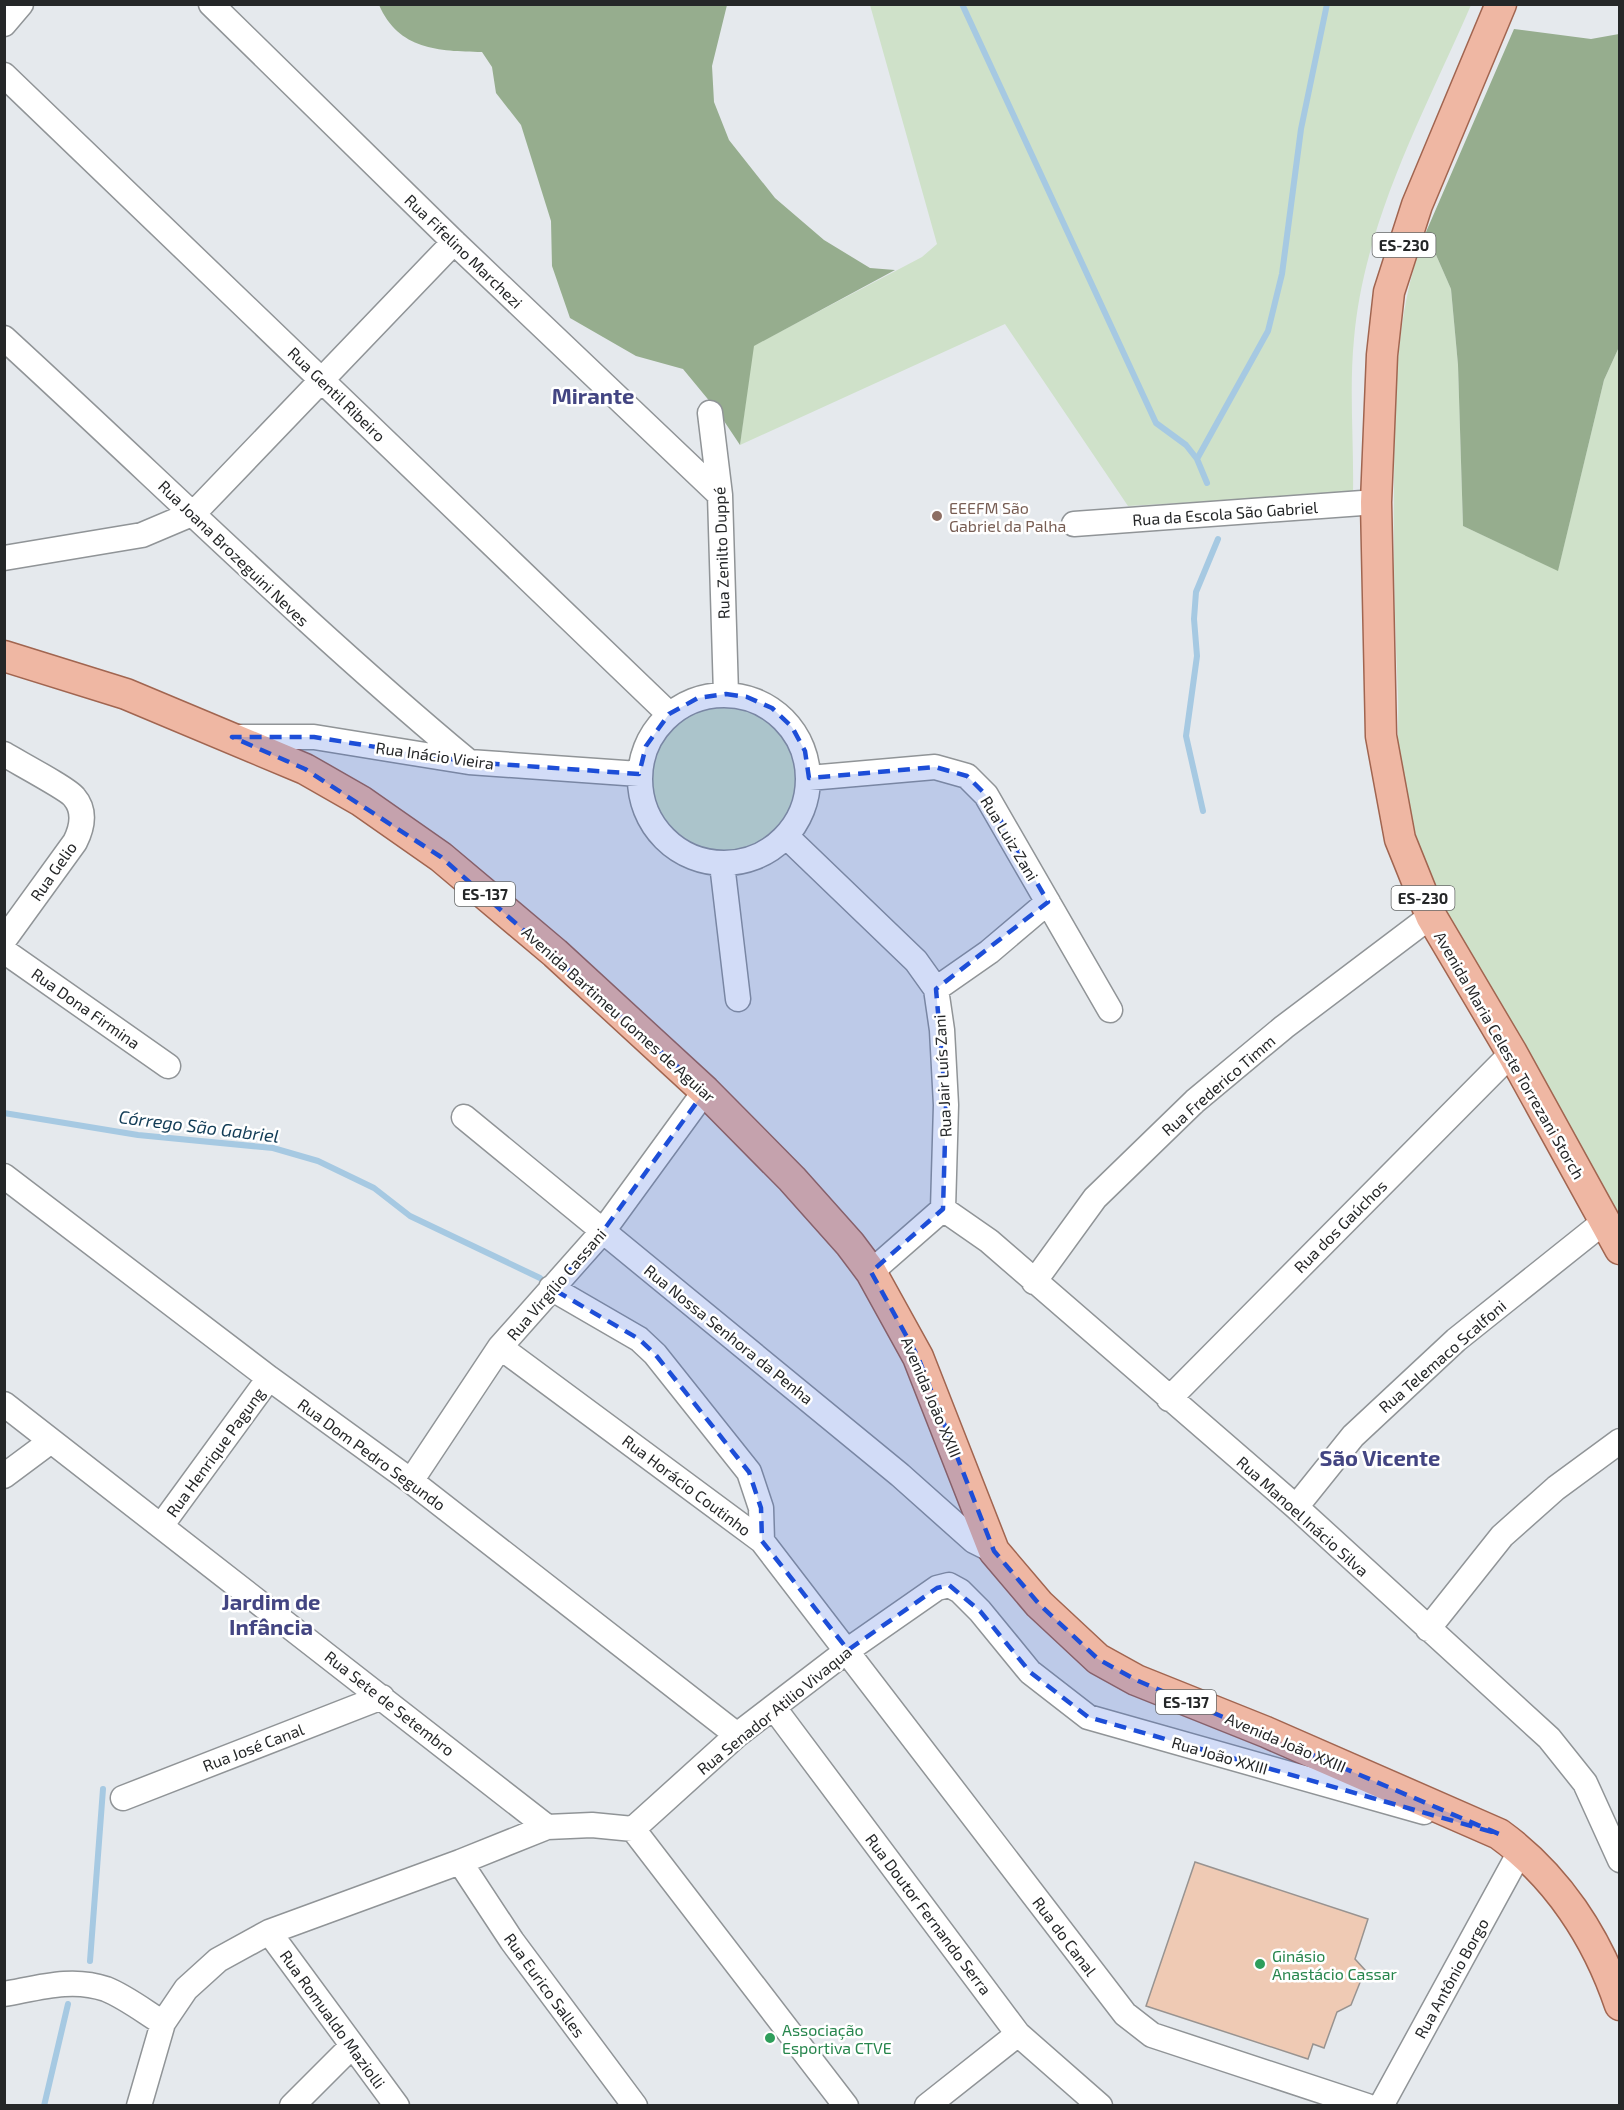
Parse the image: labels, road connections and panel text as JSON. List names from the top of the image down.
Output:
{
  "streets": {
    "main road": [
      "ES-230",
      "ES-137",
      "Avenida Bartimeu Gomes de Aguiar",
      "Avenida Maria Celeste Torrezani Storch",
      "Avenida João XXIII"
    ],
    "street": [
      "Rua Fifelino Marchezi",
      "Rua Gentil Ribeiro",
      "Rua da Escola São Gabriel",
      "Rua Joana Brozeguini Neves",
      "Rua Zenilto Duppé",
      "Rua Inácio Vieira",
      "Rua Luiz Zani",
      "Rua Gelio",
      "Rua Dona Firmina",
      "Rua Jair Luís Zani",
      "Rua Frederico Timm",
      "Rua dos Gaúchos",
      "Rua Virgílio Cassani",
      "Rua Nossa Senhora da Penha",
      "Rua Telemaco Scalfoni",
      "Rua Henrique Pagung",
      "Rua Dom Pedro Segundo",
      "Rua Horácio Coutinho",
      "Rua Manoel Inácio Silva",
      "Rua Sete de Setembro",
      "Rua Senador Atilio Vivaqua",
      "Rua José Canal",
      "Rua João XXIII",
      "Rua Doutor Fernando Serra",
      "Rua do Canal",
      "Rua Antônio Borgo",
      "Rua Eurico Salles",
      "Rua Romualdo Maziolli"
    ]
  },
  "crossings": [
    ["ES-230", "Rua da Escola São Gabriel"],
    ["ES-230", "Avenida Maria Celeste Torrezani Storch"],
    ["Rua Fifelino Marchezi", "Rua Zenilto Duppé"],
    ["Rua Gentil Ribeiro", "Rua Zenilto Duppé"],
    ["Rua Gentil Ribeiro", "Rua Inácio Vieira"],
    ["Rua Gentil Ribeiro", "Rua Luiz Zani"],
    ["Rua Gentil Ribeiro", "Rua Jair Luís Zani"],
    ["Rua da Escola São Gabriel", "Avenida Maria Celeste Torrezani Storch"],
    ["Rua Joana Brozeguini Neves", "Rua Inácio Vieira"],
    ["Rua Zenilto Duppé", "Rua Inácio Vieira"],
    ["Rua Zenilto Duppé", "Rua Luiz Zani"],
    ["Rua Zenilto Duppé", "Rua Jair Luís Zani"],
    ["Rua Inácio Vieira", "Rua Luiz Zani"],
    ["Rua Inácio Vieira", "Avenida Bartimeu Gomes de Aguiar"],
    ["Rua Inácio Vieira", "Rua Jair Luís Zani"],
    ["Rua Luiz Zani", "Rua Jair Luís Zani"],
    ["Avenida Bartimeu Gomes de Aguiar", "Rua Virgílio Cassani"],
    ["Avenida Bartimeu Gomes de Aguiar", "Avenida João XXIII"],
    ["Avenida Maria Celeste Torrezani Storch", "Rua Frederico Timm"],
    ["Avenida Maria Celeste Torrezani Storch", "Rua dos Gaúchos"],
    ["Avenida Maria Celeste Torrezani Storch", "Rua Telemaco Scalfoni"],
    ["Rua Jair Luís Zani", "Rua Manoel Inácio Silva"],
    ["Rua Frederico Timm", "Rua Manoel Inácio Silva"],
    ["Rua dos Gaúchos", "Rua Manoel Inácio Silva"],
    ["Rua Virgílio Cassani", "Rua Nossa Senhora da Penha"],
    ["Rua Virgílio Cassani", "Rua Dom Pedro Segundo"],
    ["Rua Virgílio Cassani", "Rua Horácio Coutinho"],
    ["Rua Nossa Senhora da Penha", "Avenida João XXIII"],
    ["Rua Telemaco Scalfoni", "Rua Manoel Inácio Silva"],
    ["Avenida João XXIII", "Rua João XXIII"],
    ["Avenida João XXIII", "Rua Antônio Borgo"],
    ["Rua Henrique Pagung", "Rua Dom Pedro Segundo"],
    ["Rua Henrique Pagung", "Rua Sete de Setembro"],
    ["Rua Dom Pedro Segundo", "Rua Senador Atilio Vivaqua"],
    ["Rua Horácio Coutinho", "Rua Senador Atilio Vivaqua"],
    ["Rua Horácio Coutinho", "Rua do Canal"],
    ["Rua Sete de Setembro", "Rua José Canal"],
    ["Rua Senador Atilio Vivaqua", "Rua João XXIII"],
    ["Rua Senador Atilio Vivaqua", "Rua Doutor Fernando Serra"],
    ["Rua Senador Atilio Vivaqua", "Rua do Canal"],
    ["Rua João XXIII", "Rua Antônio Borgo"]
  ],
  "districts": ["Mirante", "São Vicente", "Jardim de Infância"],
  "water": ["Córrego São Gabriel"],
  "places": ["EEEFM São Gabriel da Palha", "Ginásio Anastácio Cassar", "Associação Esportiva CTVE"]
}
